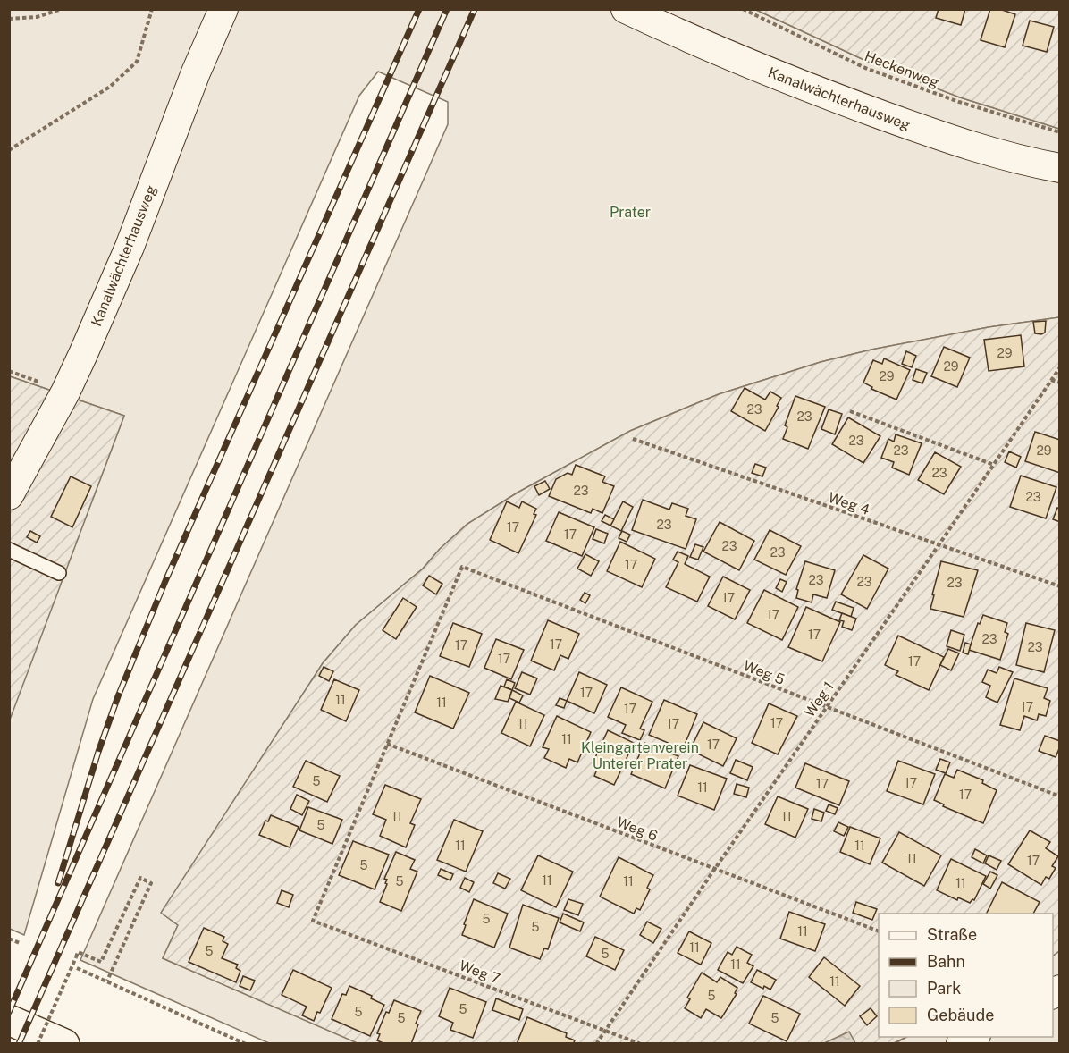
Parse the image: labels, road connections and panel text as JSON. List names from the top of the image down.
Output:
{
  "streets": {
    "street": ["Kanalwächterhausweg"],
    "path": [
      "Heckenweg",
      "Weg 4",
      "Weg 5",
      "Weg 1",
      "Weg 6",
      "Weg 7"
    ]
  },
  "crossings": [
    ["Weg 4", "Weg 1"],
    ["Weg 5", "Weg 1"],
    ["Weg 5", "Weg 6"],
    ["Weg 5", "Weg 7"],
    ["Weg 1", "Weg 6"],
    ["Weg 1", "Weg 7"],
    ["Weg 6", "Weg 7"]
  ],
  "parks": ["Prater", "Kleingartenverein Unterer Prater"],
  "house_numbers": [
    "29",
    "29",
    "29",
    "23",
    "23",
    "23",
    "23",
    "29",
    "23",
    "23",
    "23",
    "23",
    "17",
    "17",
    "23",
    "23",
    "17",
    "23",
    "23",
    "23",
    "17",
    "17",
    "17",
    "23",
    "17",
    "17",
    "23",
    "17",
    "17",
    "17",
    "11",
    "11",
    "17",
    "17",
    "17",
    "11",
    "17",
    "11",
    "17",
    "5",
    "17",
    "17",
    "11",
    "17",
    "11",
    "11",
    "5",
    "11",
    "11",
    "11",
    "17",
    "5",
    "11",
    "5",
    "11",
    "11",
    "5",
    "5",
    "11",
    "11",
    "5",
    "5",
    "11",
    "11",
    "5",
    "5",
    "5",
    "5",
    "5"
  ],
  "legend": [
    "Straße",
    "Bahn",
    "Park",
    "Gebäude"
  ]
}
